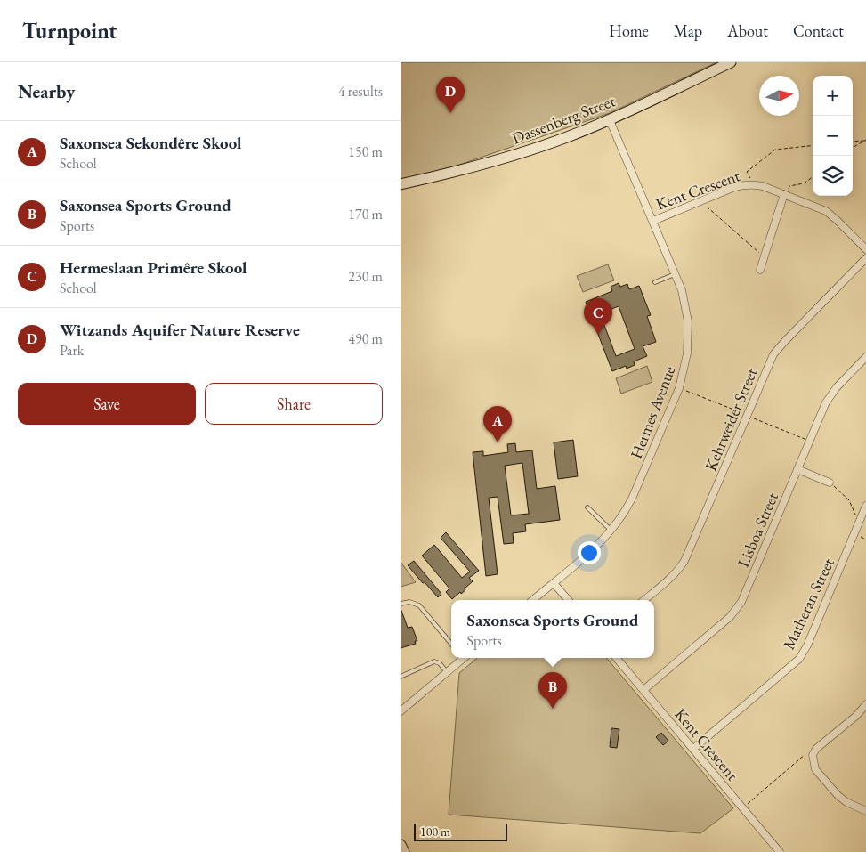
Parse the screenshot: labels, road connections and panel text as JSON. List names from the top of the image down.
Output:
{
  "streets": {
    "main road": ["Dassenberg Street"],
    "street": [
      "Kent Crescent",
      "Hermes Avenue",
      "Kehrweider Street",
      "Lisboa Street",
      "Matheran Street"
    ]
  },
  "crossings": [
    ["Dassenberg Street", "Hermes Avenue"],
    ["Kent Crescent", "Hermes Avenue"],
    ["Kent Crescent", "Lisboa Street"],
    ["Kent Crescent", "Matheran Street"]
  ],
  "scale_bar": "100 m",
  "north": "right",
  "page": {
    "header": "Turnpoint",
    "nav": [
      "Home",
      "Map",
      "About",
      "Contact"
    ],
    "heading": ["Nearby", "4 results"],
    "map_buttons": ["+", "−"],
    "pins": [
      "D",
      "C",
      "A",
      "B"
    ],
    "list": [
      {
        "mark": "A",
        "name": "Saxonsea Sekondêre Skool",
        "note": "School",
        "value": "150 m"
      },
      {
        "mark": "B",
        "name": "Saxonsea Sports Ground",
        "note": "Sports",
        "value": "170 m"
      },
      {
        "mark": "C",
        "name": "Hermeslaan Primêre Skool",
        "note": "School",
        "value": "230 m"
      },
      {
        "mark": "D",
        "name": "Witzands Aquifer Nature Reserve",
        "note": "Park",
        "value": "490 m"
      }
    ],
    "buttons": ["Save", "Share"],
    "popup": ["Saxonsea Sports Ground", "Sports"],
    "scale": "100 m"
  }
}
